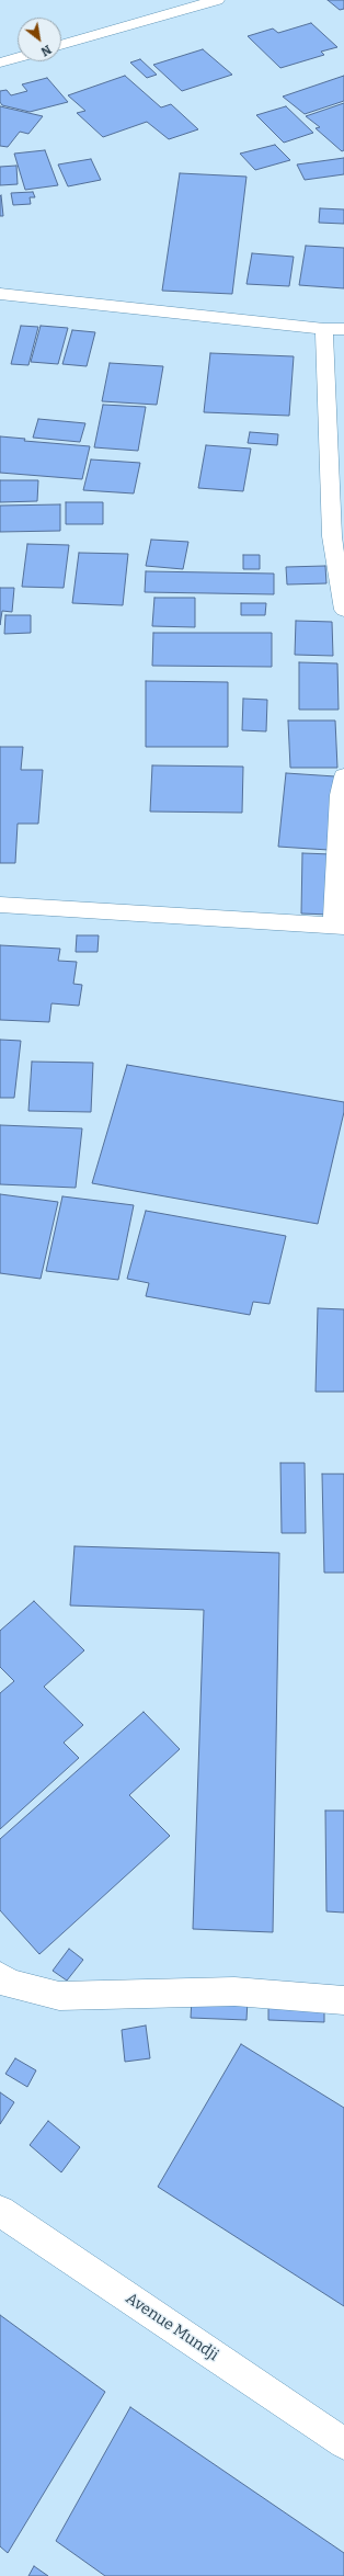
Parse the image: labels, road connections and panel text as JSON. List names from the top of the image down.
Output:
{
  "streets": {
    "street": ["Avenue Mundji"]
  },
  "north": "bottom right"
}
